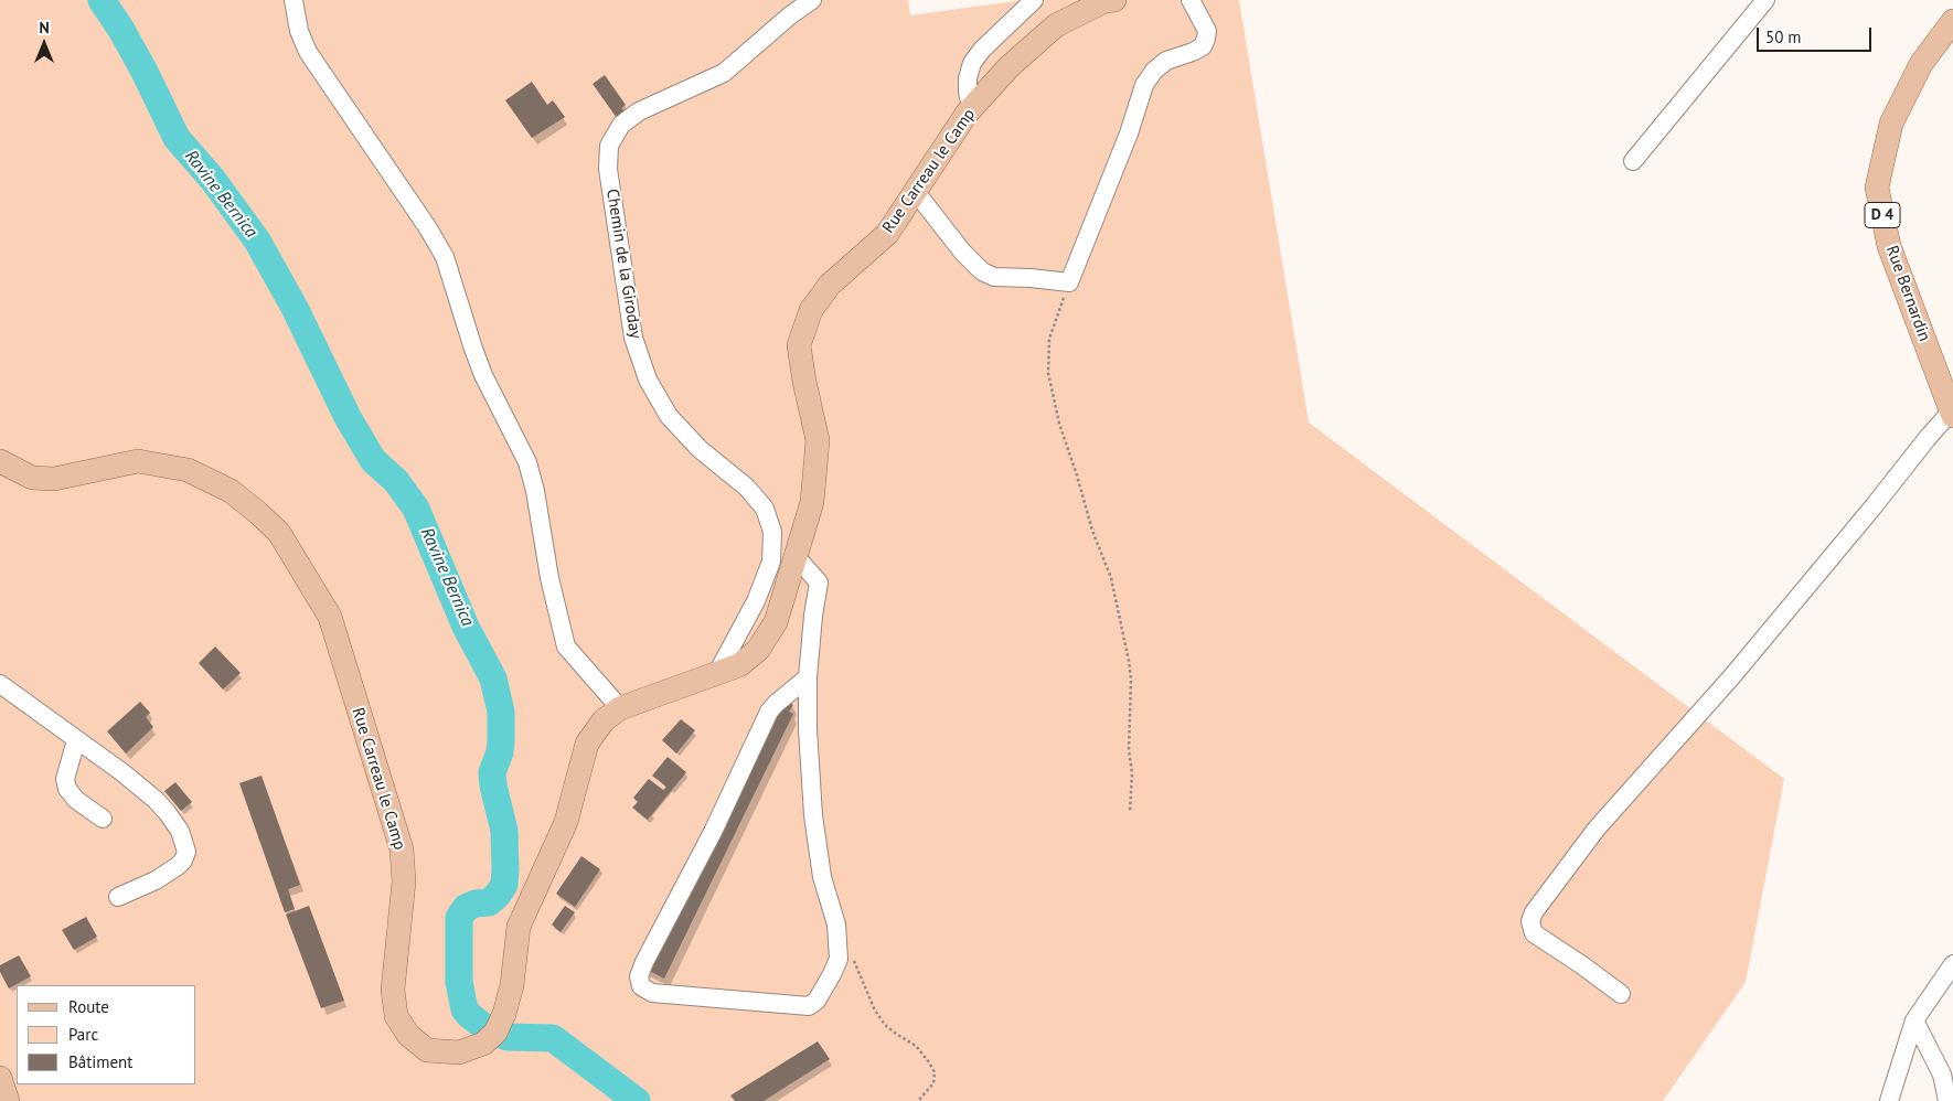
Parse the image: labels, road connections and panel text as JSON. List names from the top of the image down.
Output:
{
  "streets": {
    "main road": ["Rue Carreau le Camp", "D 4", "Rue Bernardin"],
    "street": ["Chemin de la Giroday"]
  },
  "crossings": [
    ["Rue Carreau le Camp", "Chemin de la Giroday"]
  ],
  "water": ["Ravine Bernica"],
  "legend": ["Route", "Parc", "Bâtiment"],
  "scale_bar": "50 m",
  "north": "top"
}
